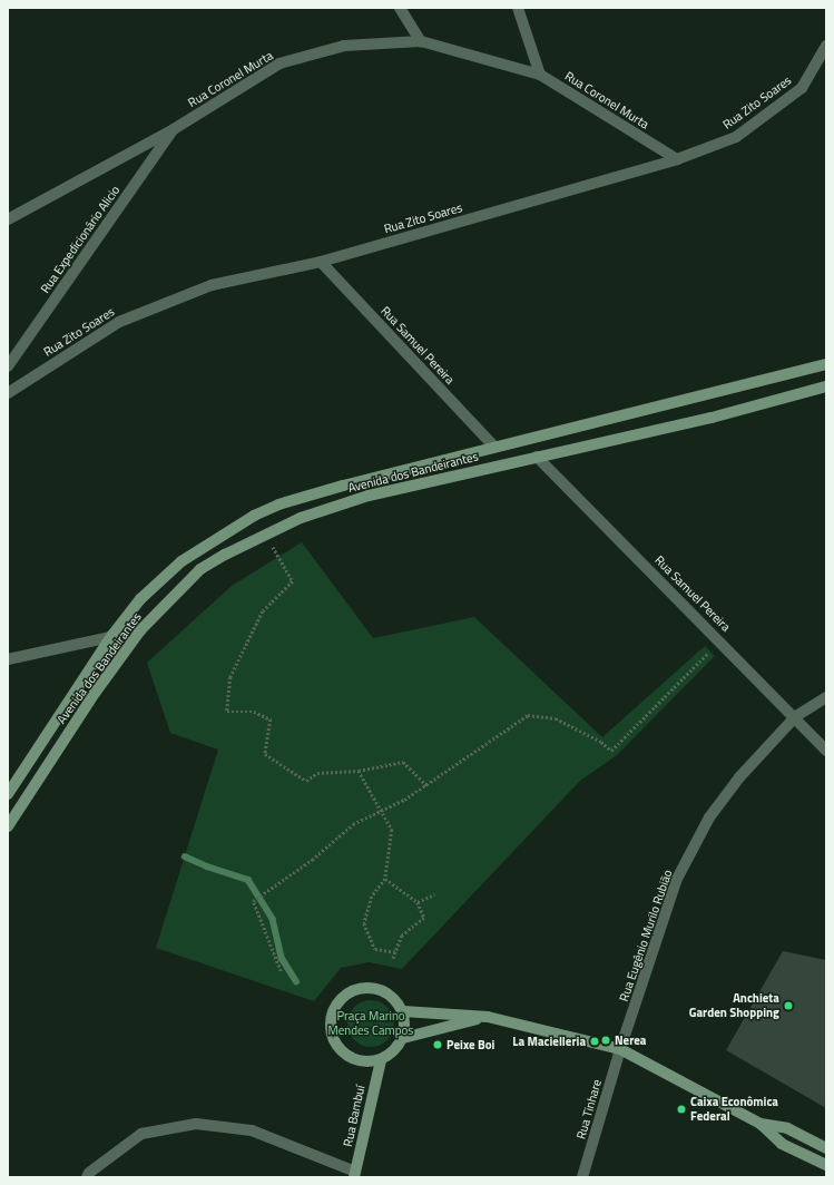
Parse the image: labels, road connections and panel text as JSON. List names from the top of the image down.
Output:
{
  "streets": {
    "street": [
      "Rua Coronel Murta",
      "Rua Zito Soares",
      "Rua Expedicionário Alicio",
      "Rua Samuel Pereira",
      "Avenida dos Bandeirantes",
      "Rua Eugênio Murilo Rubião",
      "Rua Tinhare",
      "Rua Bambuí"
    ]
  },
  "crossings": [
    ["Rua Coronel Murta", "Rua Zito Soares"],
    ["Rua Coronel Murta", "Rua Expedicionário Alicio"],
    ["Rua Zito Soares", "Rua Samuel Pereira"],
    ["Rua Samuel Pereira", "Avenida dos Bandeirantes"],
    ["Rua Samuel Pereira", "Rua Eugênio Murilo Rubião"],
    ["Rua Eugênio Murilo Rubião", "Rua Tinhare"]
  ],
  "parks": ["Praça Marino Mendes Campos"],
  "places": [
    "Anchieta Garden Shopping",
    "Nerea",
    "La Macielleria",
    "Peixe Boi",
    "Caixa Econômica Federal"
  ]
}
